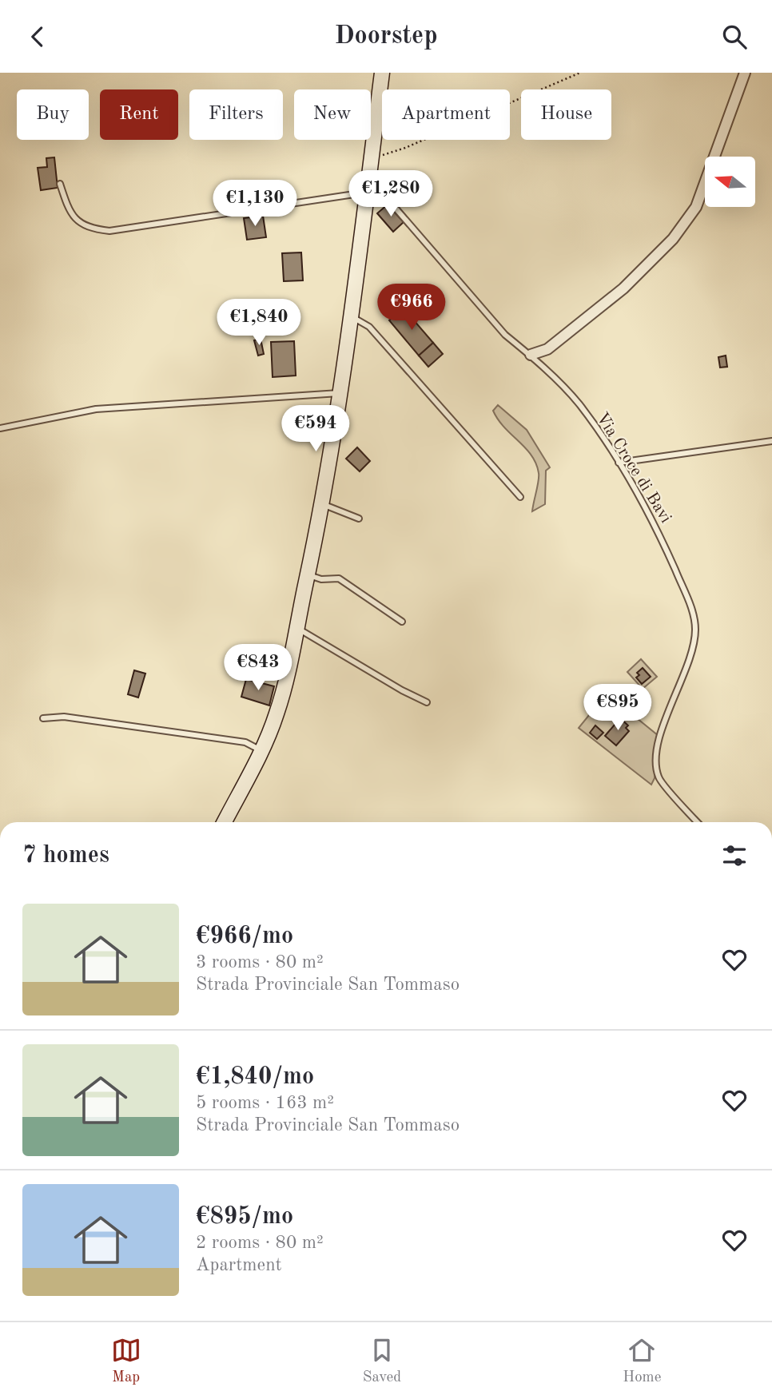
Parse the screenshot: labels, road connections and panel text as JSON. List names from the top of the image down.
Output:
{
  "streets": {
    "lane": ["Via Croce di Bavi"]
  },
  "north": "left",
  "page": {
    "header": "Doorstep",
    "chip": [
      "Buy",
      "Rent",
      "Filters",
      "New",
      "Apartment",
      "House"
    ],
    "price": [
      "€1,280",
      "€1,130",
      "€966",
      "€1,840",
      "€594",
      "€843",
      "€895"
    ],
    "heading": "7 homes",
    "list": [
      {
        "name": "€966/mo",
        "note": "3 rooms · 80 m² · Strada Provinciale San Tommaso"
      },
      {
        "name": "€1,840/mo",
        "note": "5 rooms · 163 m² · Strada Provinciale San Tommaso"
      },
      {
        "name": "€895/mo",
        "note": "2 rooms · 80 m² · Apartment"
      }
    ],
    "tabs": ["Map", "Saved", "Home"]
  }
}
